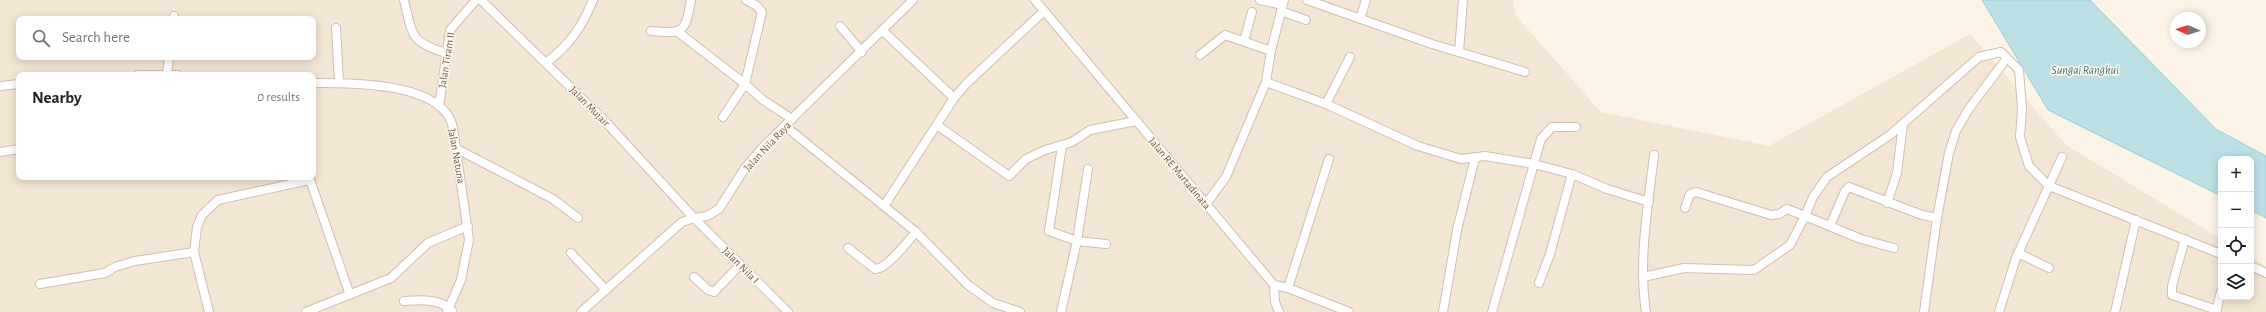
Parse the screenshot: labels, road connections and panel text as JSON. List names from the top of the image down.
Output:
{
  "streets": {
    "street": [
      "Jalan Tiram II",
      "Jalan Mujair",
      "Jalan Nila Raya",
      "Jalan Natuna",
      "Jalan RE Martadinata",
      "Jalan Nila I"
    ]
  },
  "crossings": [
    ["Jalan Tiram II", "Jalan Natuna"],
    ["Jalan Mujair", "Jalan Nila Raya"],
    ["Jalan Mujair", "Jalan Nila I"],
    ["Jalan Nila Raya", "Jalan Nila I"]
  ],
  "water": ["Sungai Rangkui"],
  "north": "left",
  "page": {
    "search": "Search here",
    "heading": ["Nearby", "0 results"],
    "map_buttons": ["+", "−"]
  }
}
